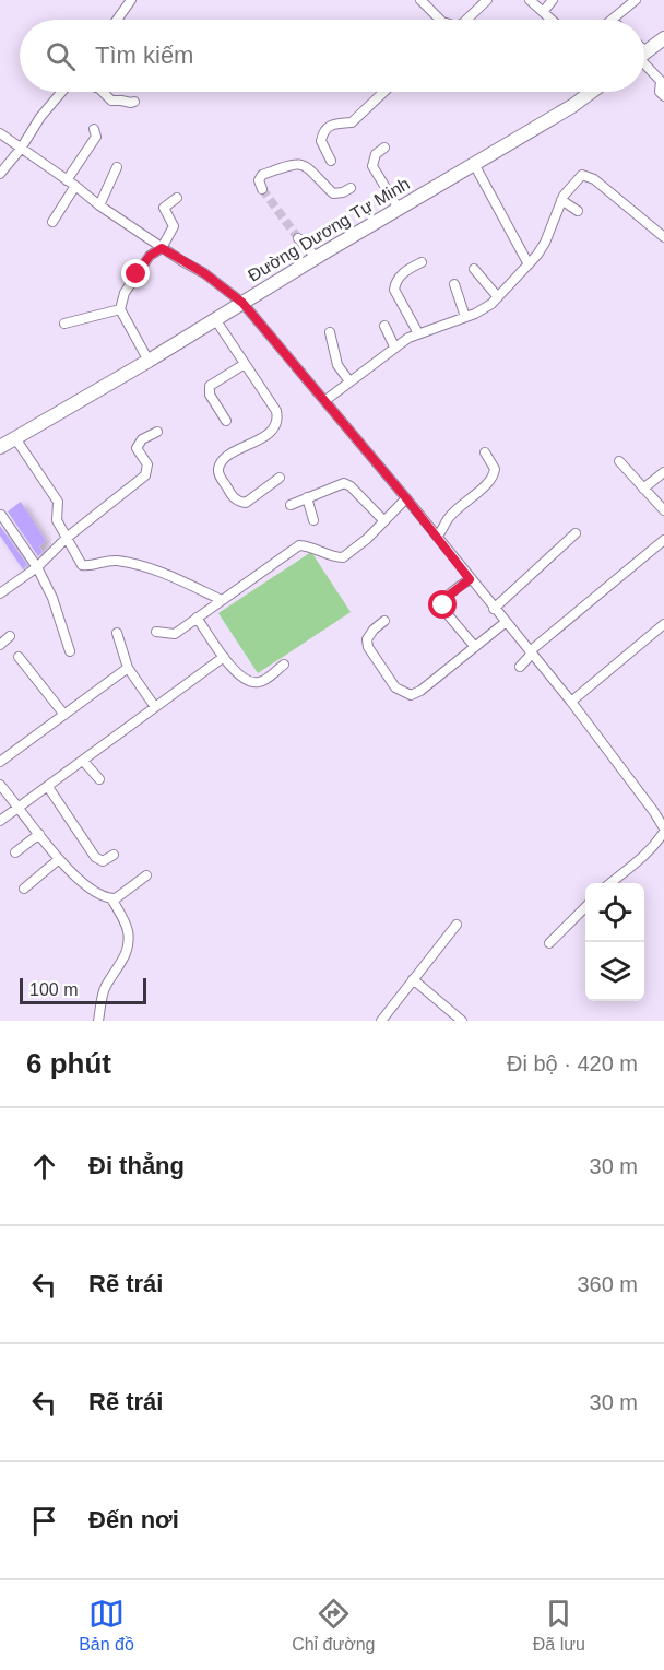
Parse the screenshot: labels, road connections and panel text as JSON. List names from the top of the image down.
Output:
{
  "streets": {
    "highway": ["Đường Dương Tự Minh"]
  },
  "scale_bar": "100 m",
  "page": {
    "search": "Tìm kiếm",
    "scale": "100 m",
    "heading": ["6 phút", "Đi bộ · 420 m"],
    "list": [
      ["Đi thẳng", "30 m"],
      ["Rẽ trái", "360 m"],
      ["Rẽ trái", "30 m"],
      "Đến nơi"
    ],
    "nav": ["Bản đồ", "Chỉ đường", "Đã lưu"]
  }
}
